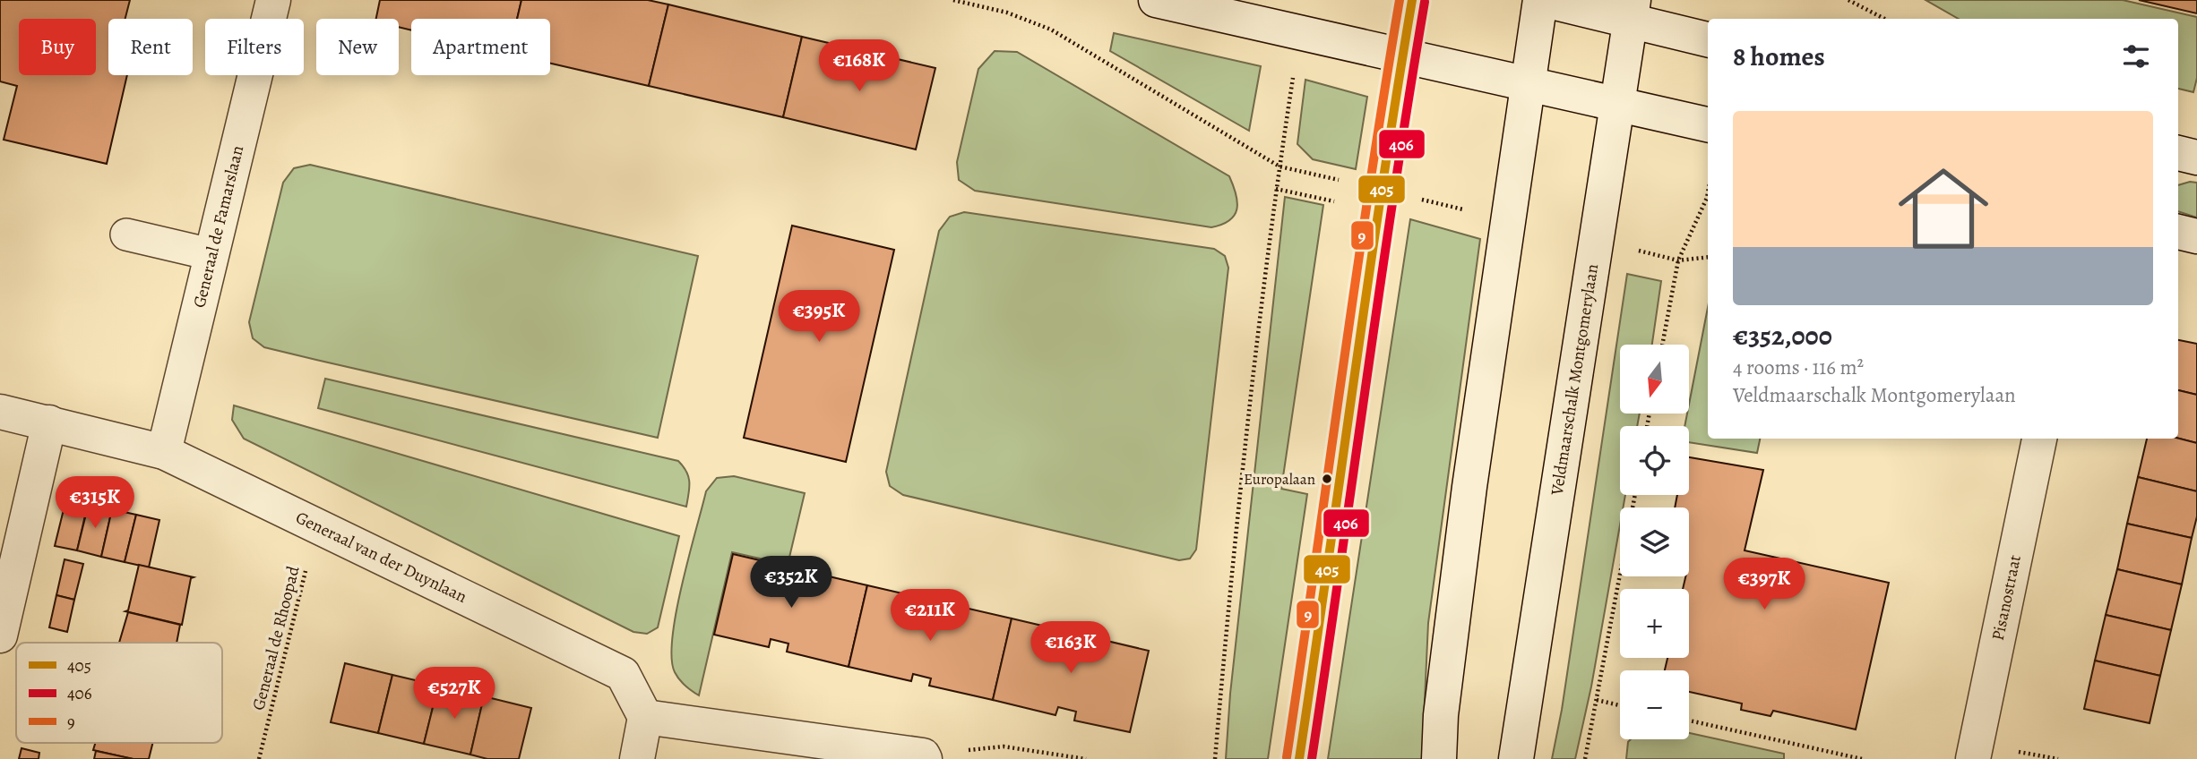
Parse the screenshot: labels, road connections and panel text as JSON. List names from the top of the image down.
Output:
{
  "streets": {
    "main road": [
      "Generaal de Famarslaan",
      "Veldmaarschalk Montgomerylaan",
      "Generaal van der Duynlaan",
      "Pisanostraat"
    ],
    "path": ["Generaal de Rhoopad"]
  },
  "crossings": [
    ["Generaal de Famarslaan", "Generaal van der Duynlaan"],
    ["Generaal van der Duynlaan", "Generaal de Rhoopad"]
  ],
  "places": ["Europalaan"],
  "lines": ["transit line 405", "transit line 9", "transit line 406"],
  "legend": ["405", "406", "9"],
  "north": "bottom",
  "page": {
    "chip": [
      "Buy",
      "Rent",
      "Filters",
      "New",
      "Apartment"
    ],
    "heading": "8 homes",
    "price": [
      "€168K",
      "€395K",
      "€315K",
      "€352K",
      "€397K",
      "€211K",
      "€163K",
      "€527K"
    ],
    "list": [
      {
        "name": "€352,000",
        "note": "4 rooms · 116 m² · Veldmaarschalk Montgomerylaan"
      }
    ],
    "map_buttons": ["+", "−"]
  }
}
